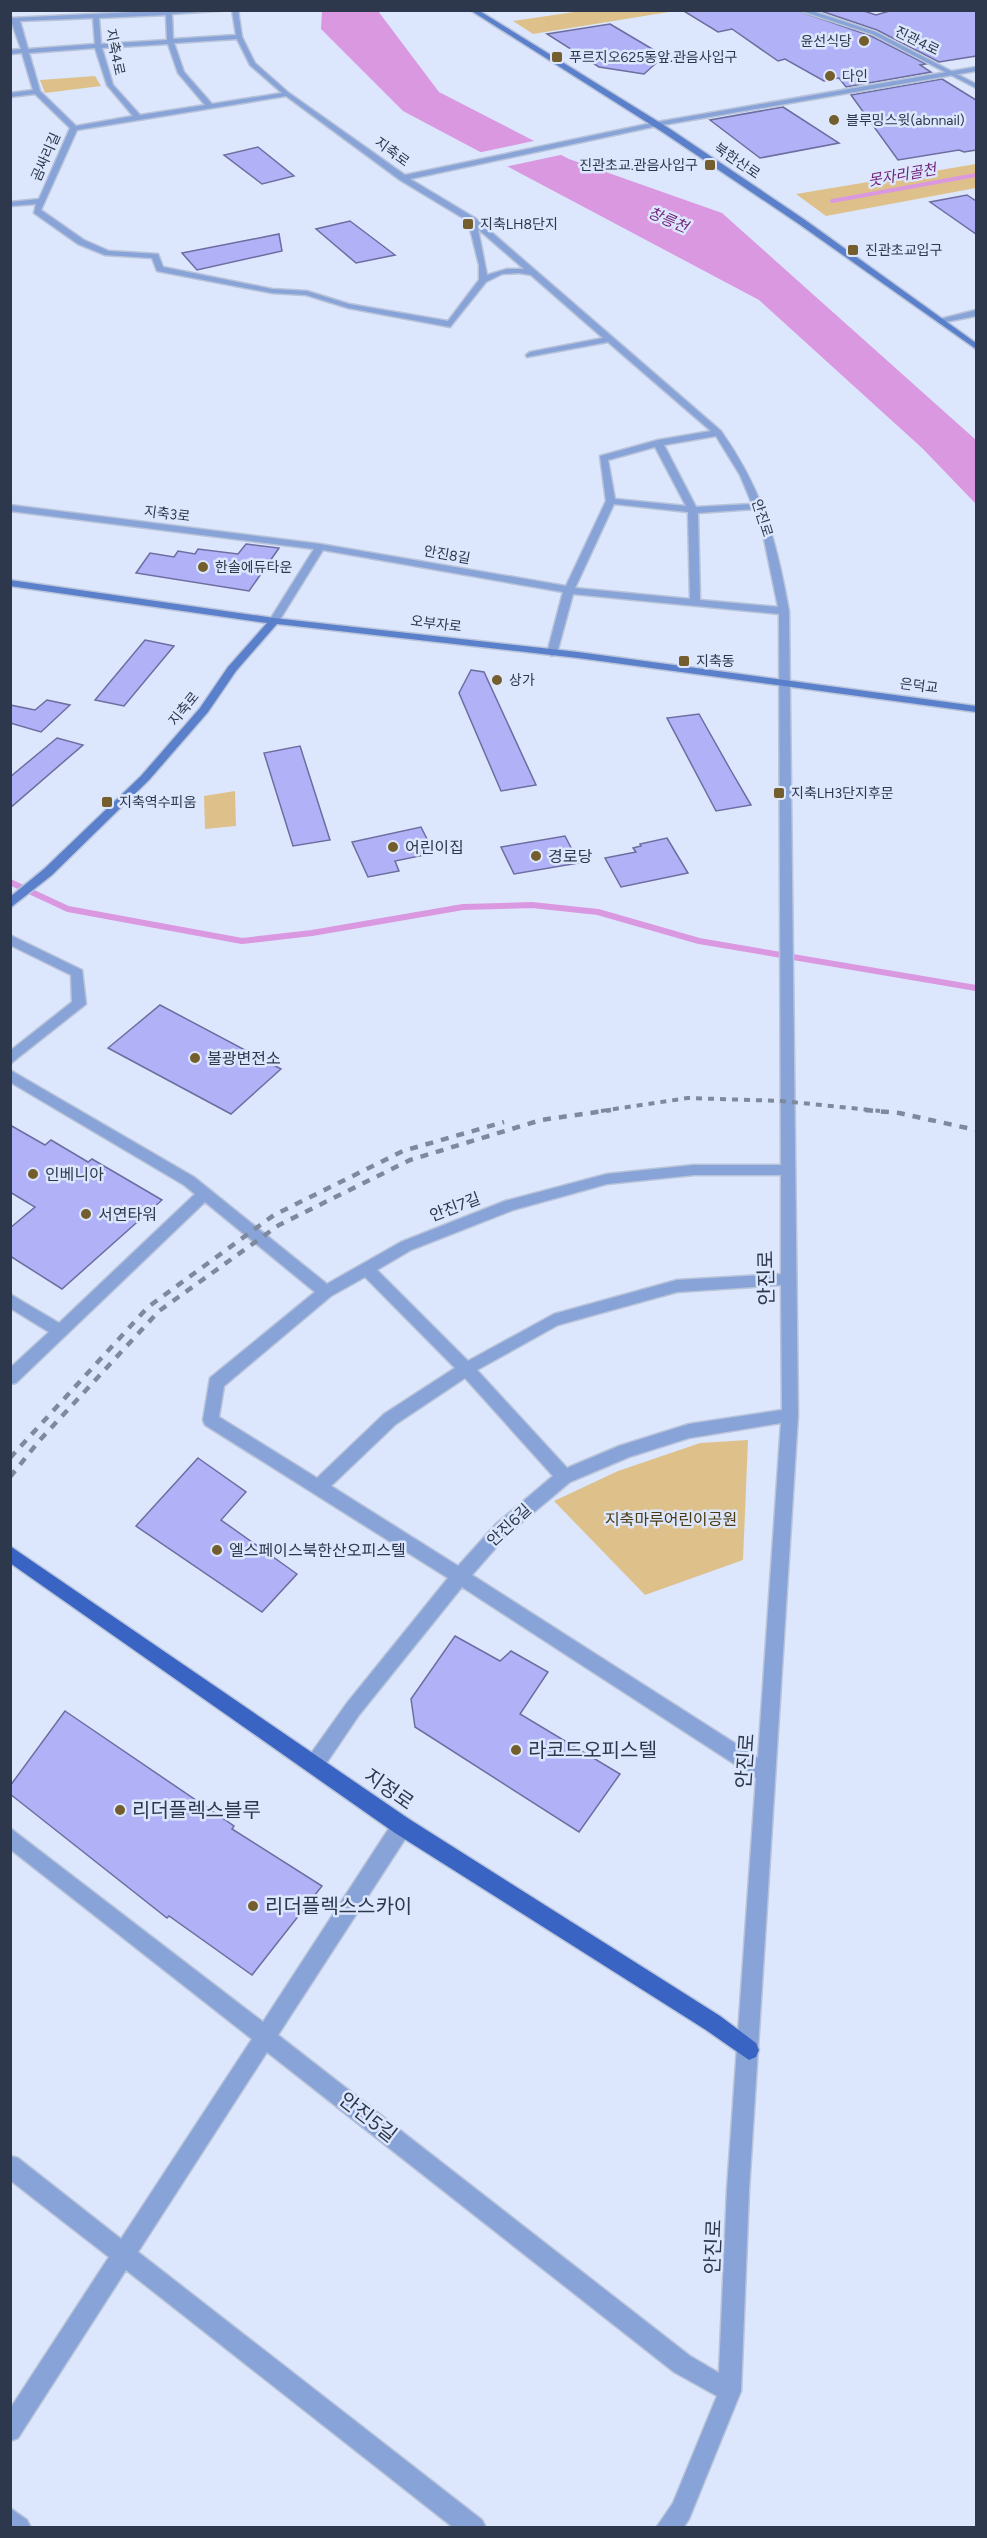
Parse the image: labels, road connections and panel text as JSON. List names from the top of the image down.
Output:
{
  "streets": {
    "main road": [
      "지축로",
      "북한산로",
      "오부자로",
      "은덕교",
      "지정로"
    ],
    "street": [
      "진관4로",
      "지축4로",
      "곰싸리길",
      "지축3로",
      "안진로",
      "안진8길",
      "안진7길",
      "안진6길",
      "안진5길"
    ]
  },
  "crossings": [
    ["지축로", "지축3로"],
    ["지축로", "안진로"],
    ["지축로", "안진8길"],
    ["지축로", "오부자로"],
    ["지축3로", "안진8길"],
    ["안진로", "안진8길"],
    ["안진로", "오부자로"],
    ["안진로", "안진7길"],
    ["안진로", "안진6길"],
    ["안진로", "지정로"],
    ["안진로", "안진5길"],
    ["오부자로", "은덕교"],
    ["안진6길", "지정로"]
  ],
  "water": ["못자리골천", "창릉천"],
  "parks": ["지축마루어린이공원"],
  "places": {
    "other": [
      "윤선식당",
      "다인",
      "블루밍스윗(abnnail)",
      "한솔에듀타운",
      "상가",
      "어린이집",
      "경로당",
      "불광변전소",
      "인베니아",
      "서연타워",
      "엘스페이스북한산오피스텔",
      "라코드오피스텔",
      "리더플렉스블루",
      "리더플렉스스카이"
    ],
    "transit": [
      "푸르지오625동앞.관음사입구",
      "진관초교.관음사입구",
      "지축LH8단지",
      "진관초교입구",
      "지축동",
      "지축LH3단지후문",
      "지축역수피움"
    ]
  }
}
